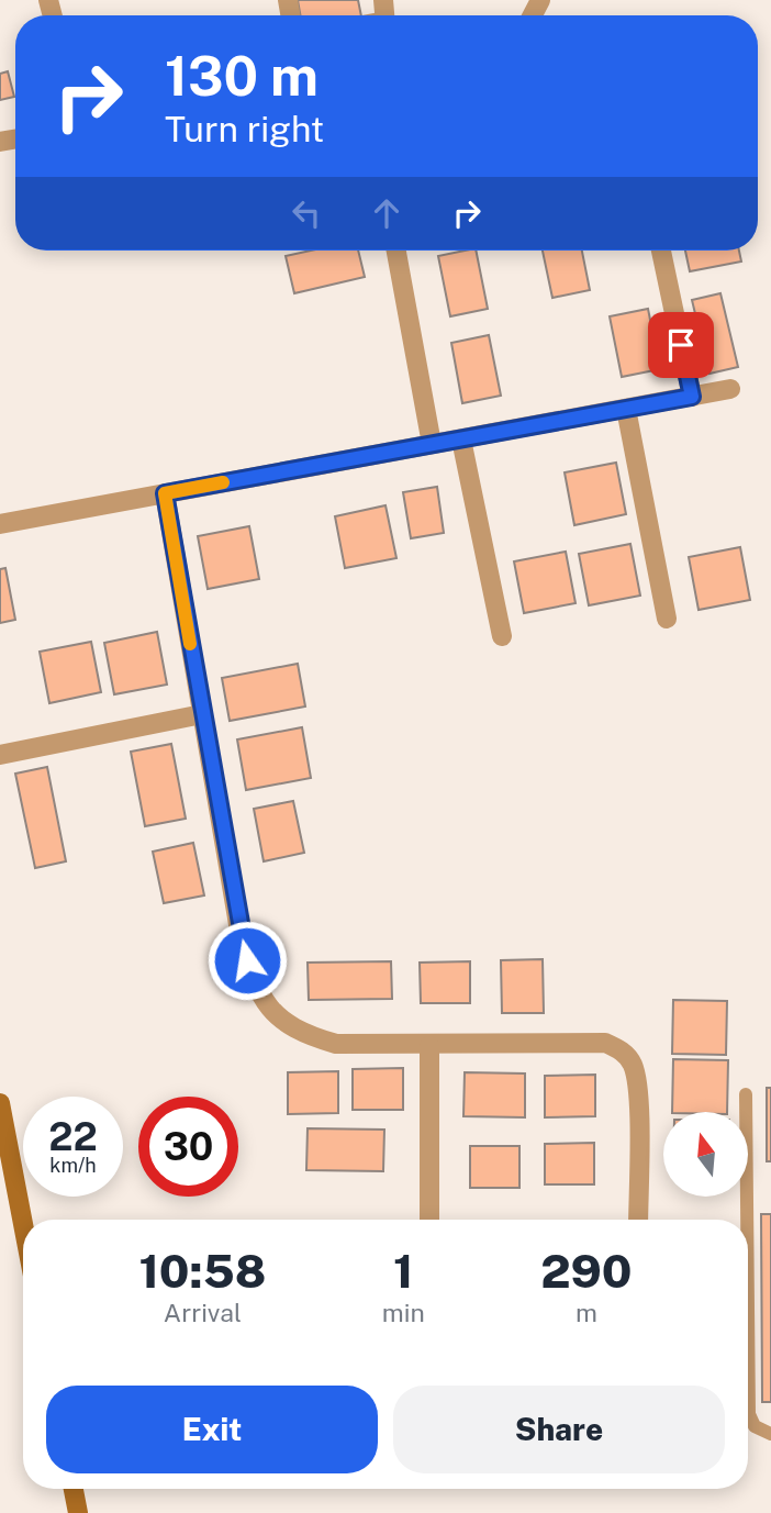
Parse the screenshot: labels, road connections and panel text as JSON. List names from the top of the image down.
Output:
{
  "north": "top",
  "page": {
    "turn": ["130 m", "Turn right"],
    "speed": "22 km/h",
    "limit": "30",
    "eta": [
      "10:58",
      "Arrival",
      "1",
      "min",
      "290",
      "m"
    ],
    "buttons": ["Exit", "Share"]
  }
}
